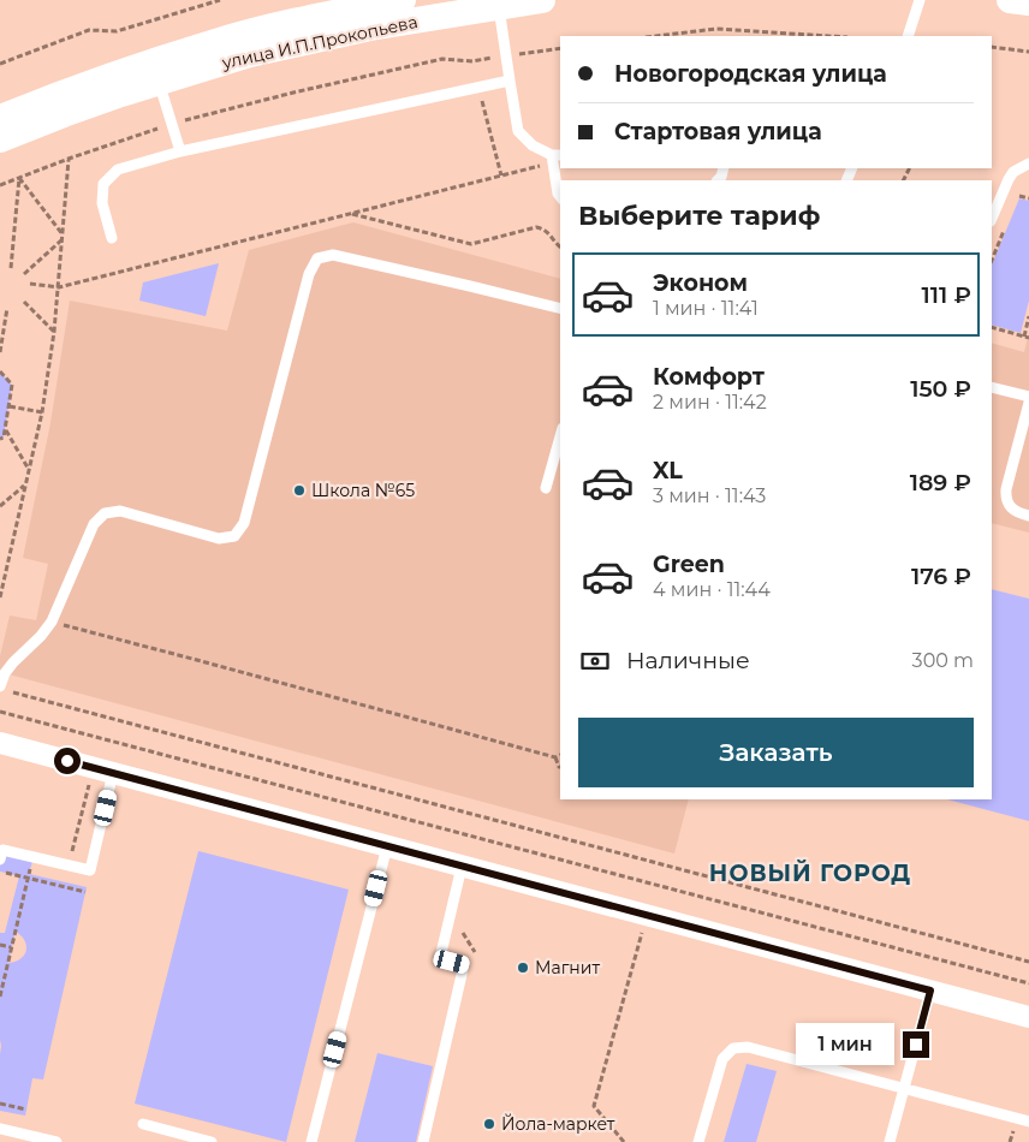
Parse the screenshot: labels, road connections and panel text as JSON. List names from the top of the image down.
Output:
{
  "streets": {
    "street": ["улица И.П.Прокопьева"]
  },
  "districts": ["НОВЫЙ ГОРОД"],
  "places": ["Школа №65", "Магнит", "Йола-маркет"],
  "page": {
    "banner": ["Новогородская улица", "Стартовая улица"],
    "heading": "Выберите тариф",
    "list": [
      {
        "name": "Эконом",
        "note": "1 мин · 11:41",
        "value": "111 ₽"
      },
      {
        "name": "Комфорт",
        "note": "2 мин · 11:42",
        "value": "150 ₽"
      },
      {
        "name": "XL",
        "note": "3 мин · 11:43",
        "value": "189 ₽"
      },
      {
        "name": "Green",
        "note": "4 мин · 11:44",
        "value": "176 ₽"
      }
    ],
    "pay": ["Наличные", "300 m"],
    "buttons": "Заказать",
    "bubble": "1 мин"
  }
}
